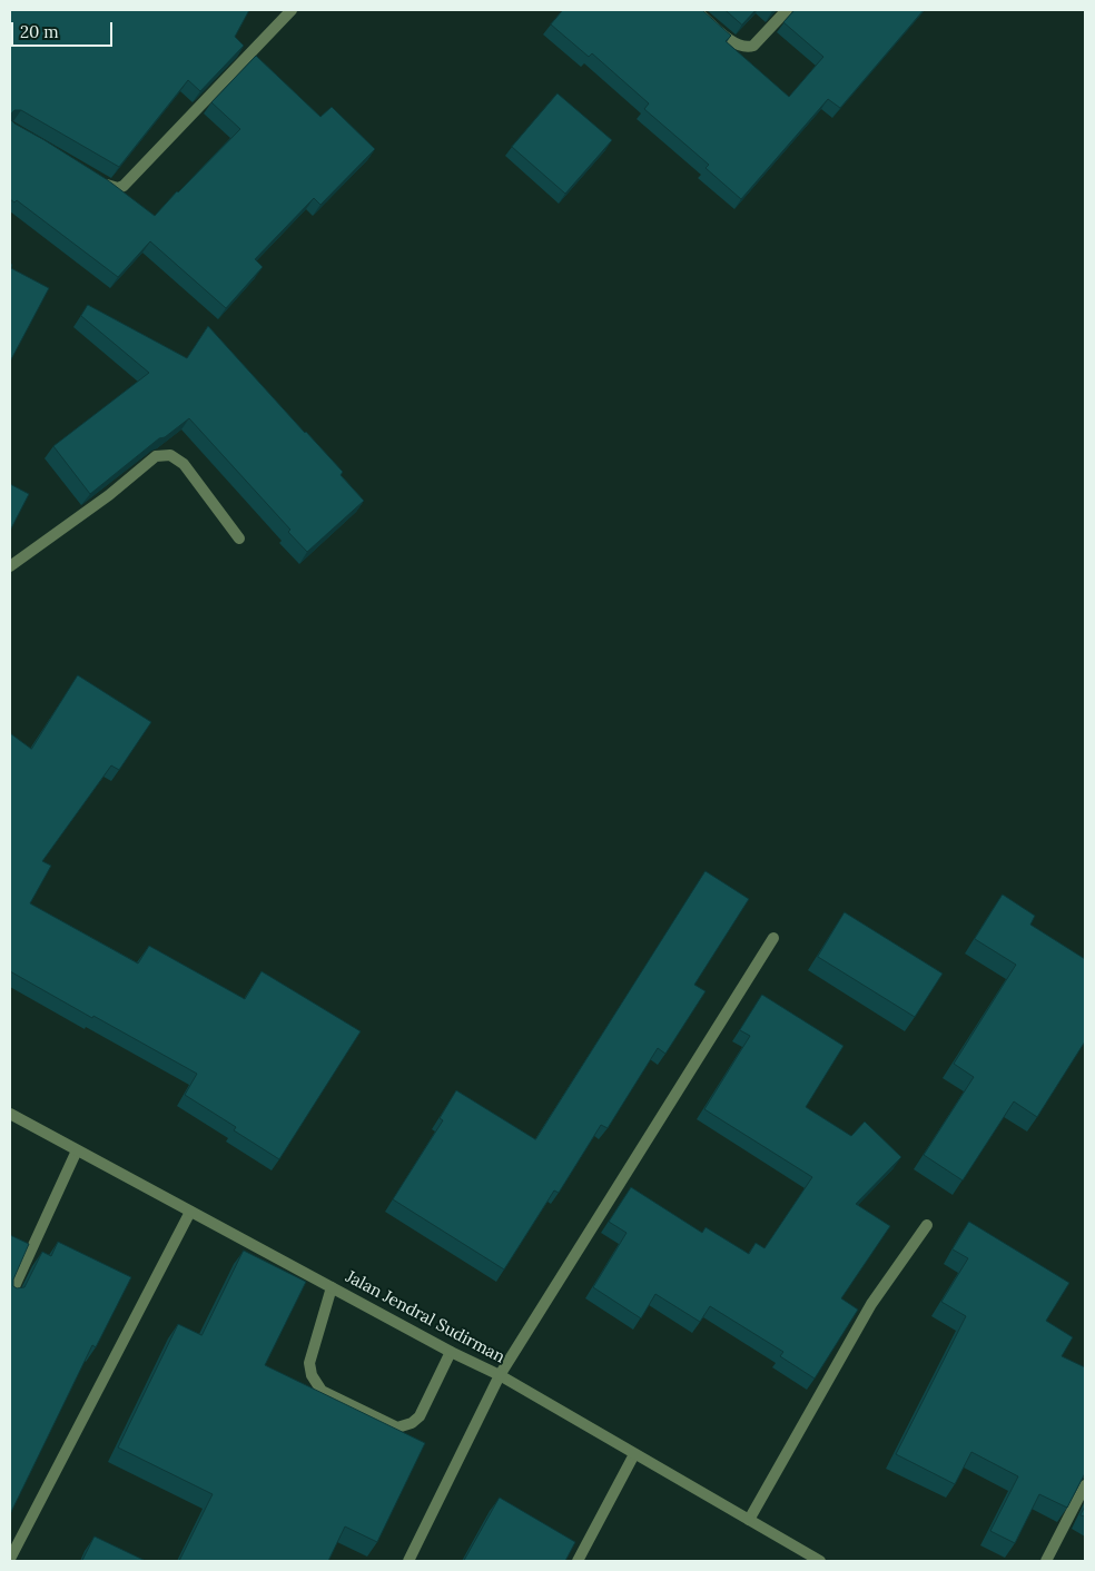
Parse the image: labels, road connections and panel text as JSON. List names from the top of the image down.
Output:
{
  "streets": {
    "street": ["Jalan Jendral Sudirman"]
  },
  "scale_bar": "20 m"
}
